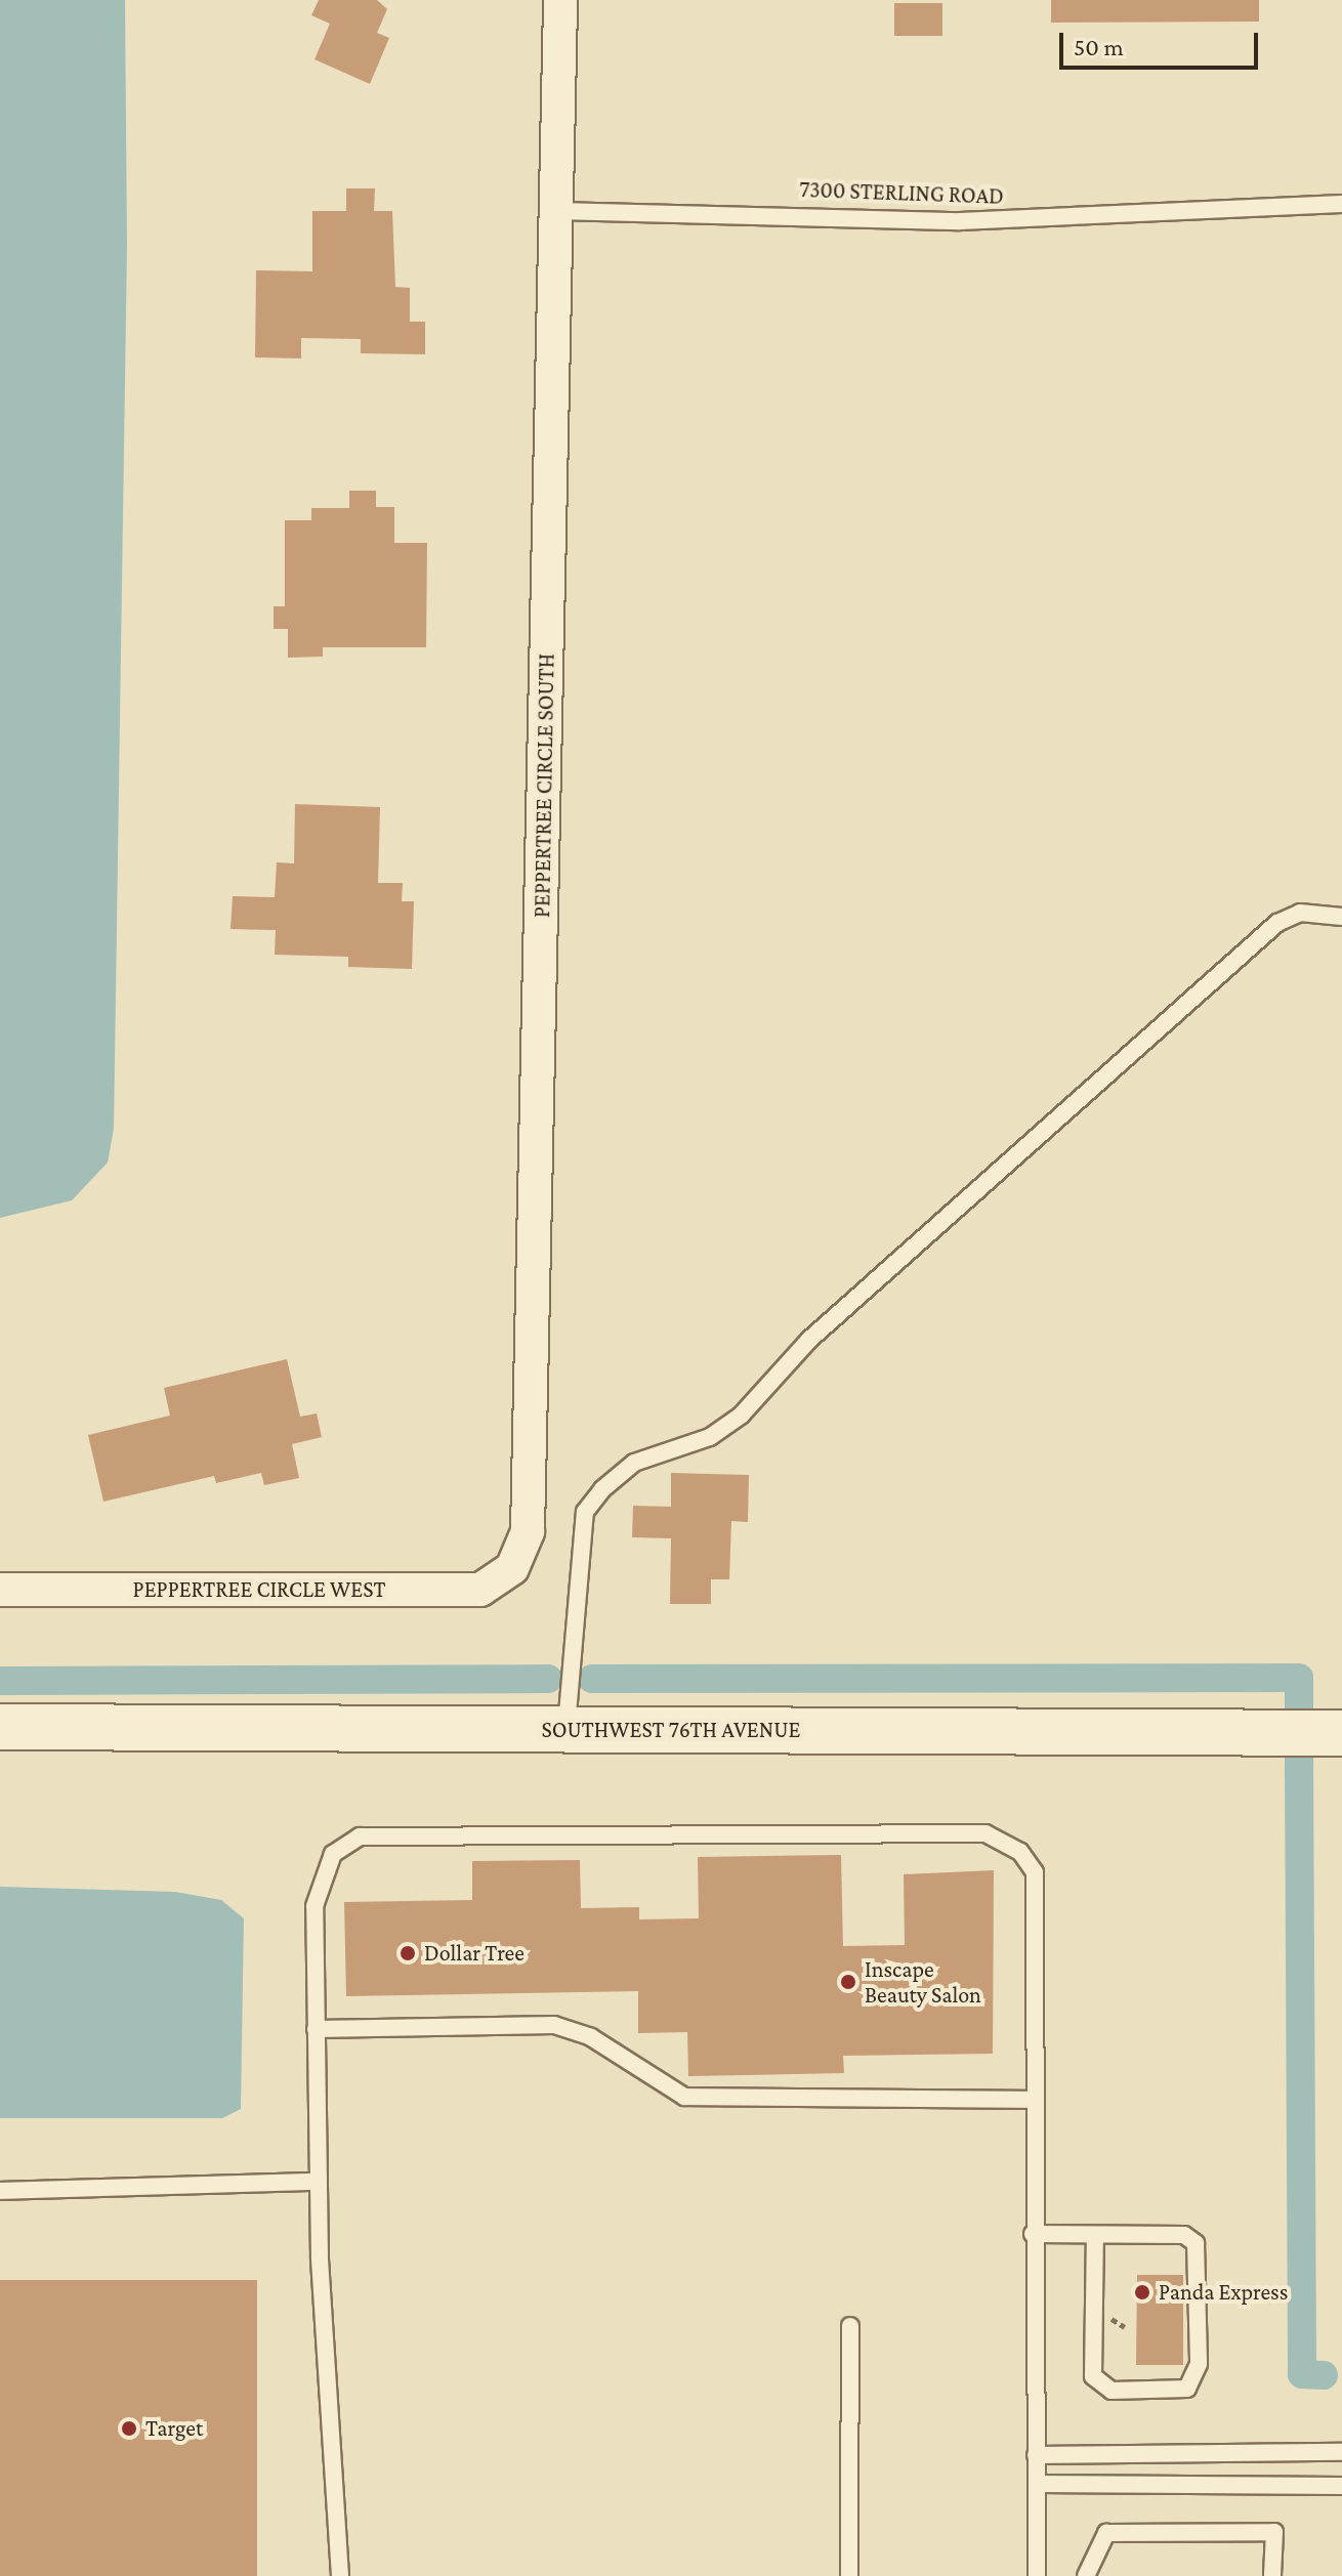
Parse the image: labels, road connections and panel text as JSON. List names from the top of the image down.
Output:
{
  "streets": {
    "street": ["PEPPERTREE CIRCLE SOUTH", "PEPPERTREE CIRCLE WEST", "SOUTHWEST 76TH AVENUE"],
    "lane": ["7300 STERLING ROAD"]
  },
  "crossings": [
    ["7300 STERLING ROAD", "PEPPERTREE CIRCLE SOUTH"],
    ["PEPPERTREE CIRCLE SOUTH", "PEPPERTREE CIRCLE WEST"]
  ],
  "places": [
    "Dollar Tree",
    "Inscape Beauty Salon",
    "Panda Express",
    "Target"
  ],
  "scale_bar": "50 m"
}
